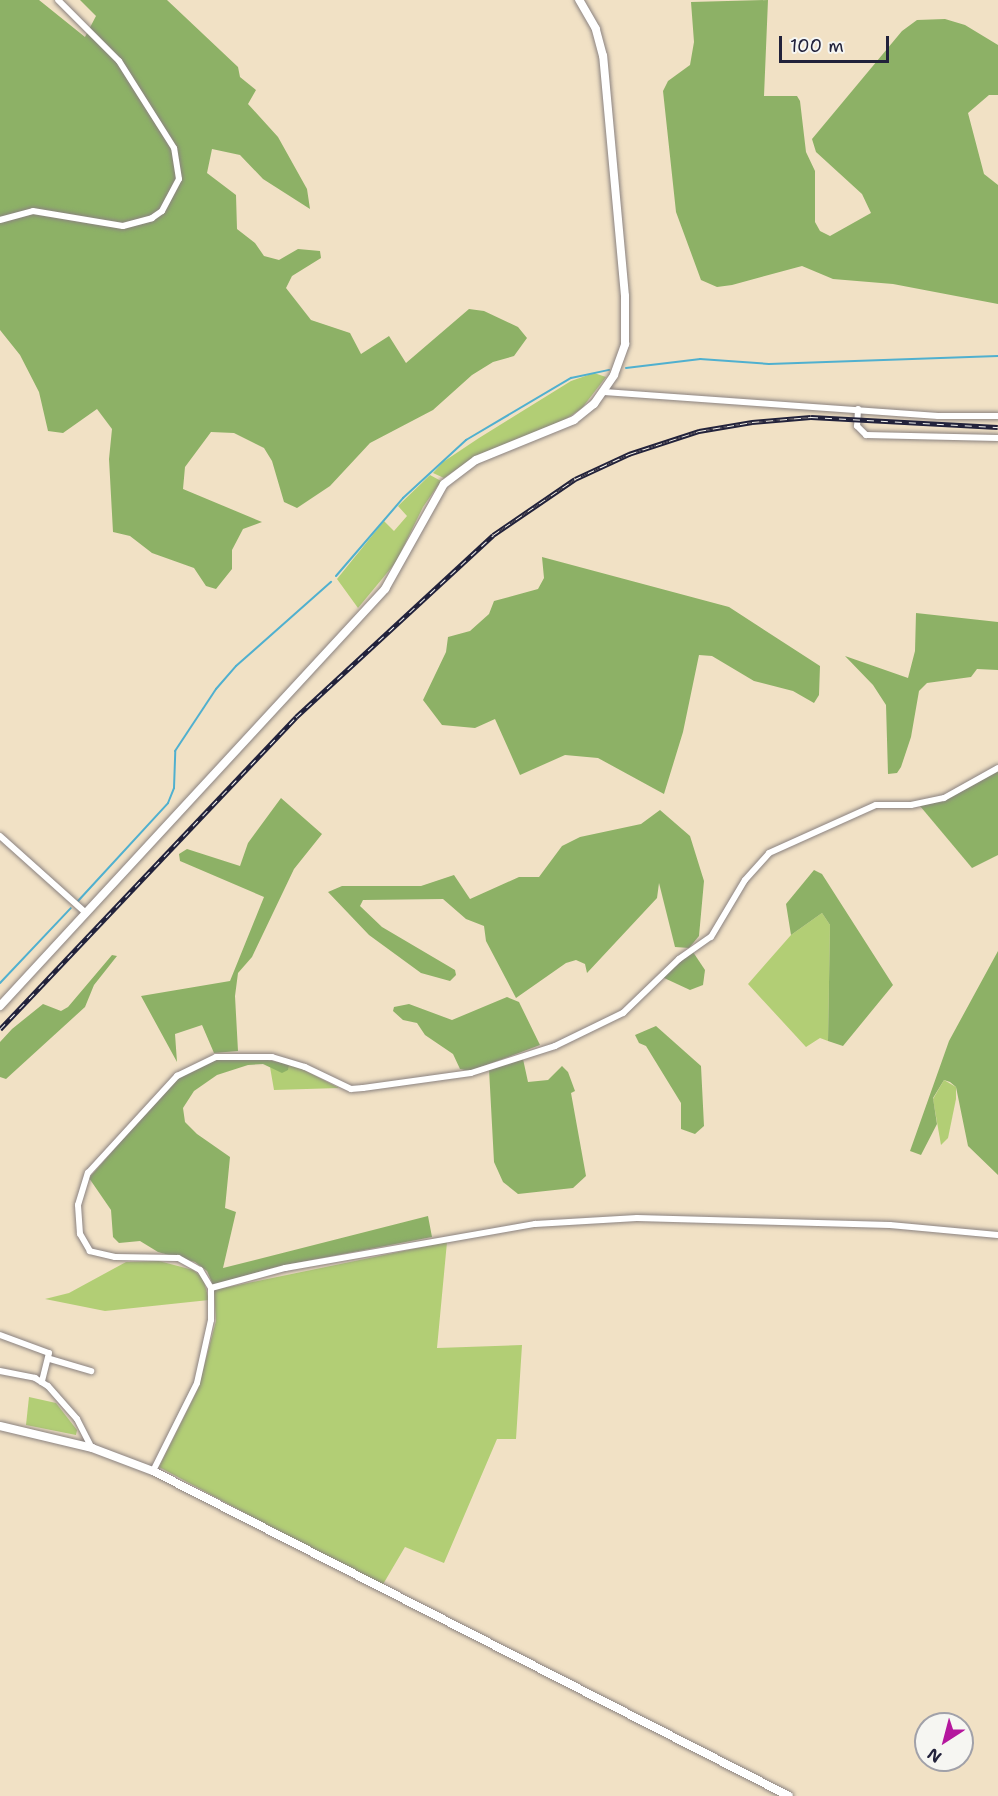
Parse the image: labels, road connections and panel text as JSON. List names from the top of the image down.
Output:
{
  "scale_bar": "100 m",
  "north": "bottom left"
}
